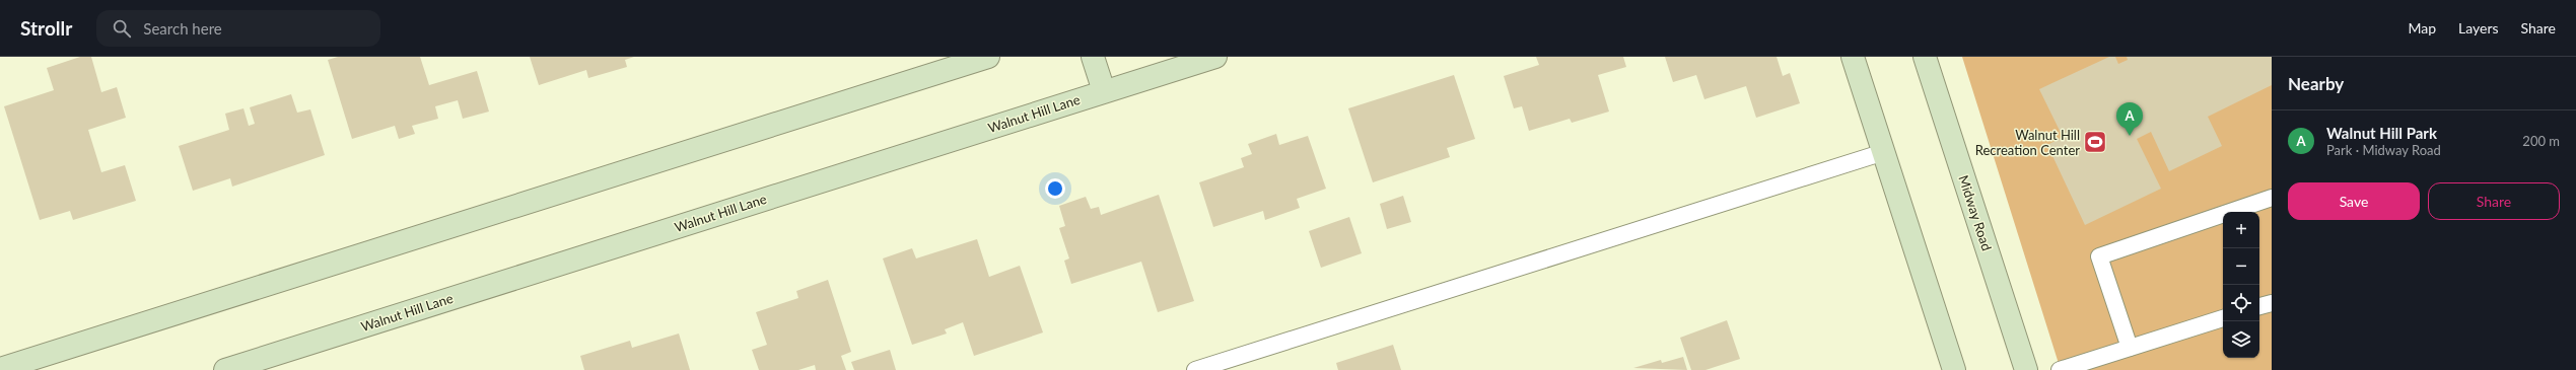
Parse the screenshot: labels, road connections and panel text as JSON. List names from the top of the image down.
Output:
{
  "streets": {
    "main road": ["Walnut Hill Lane", "Midway Road"]
  },
  "places": {
    "sports": ["Walnut Hill Recreation Center"]
  },
  "page": {
    "header": "Strollr",
    "search": "Search here",
    "nav": ["Map", "Layers", "Share"],
    "heading": "Nearby",
    "pins": "A",
    "list": [
      {
        "mark": "A",
        "name": "Walnut Hill Park",
        "note": "Park · Midway Road",
        "value": "200 m"
      }
    ],
    "buttons": ["Save", "Share"],
    "map_buttons": ["+", "−"]
  }
}
